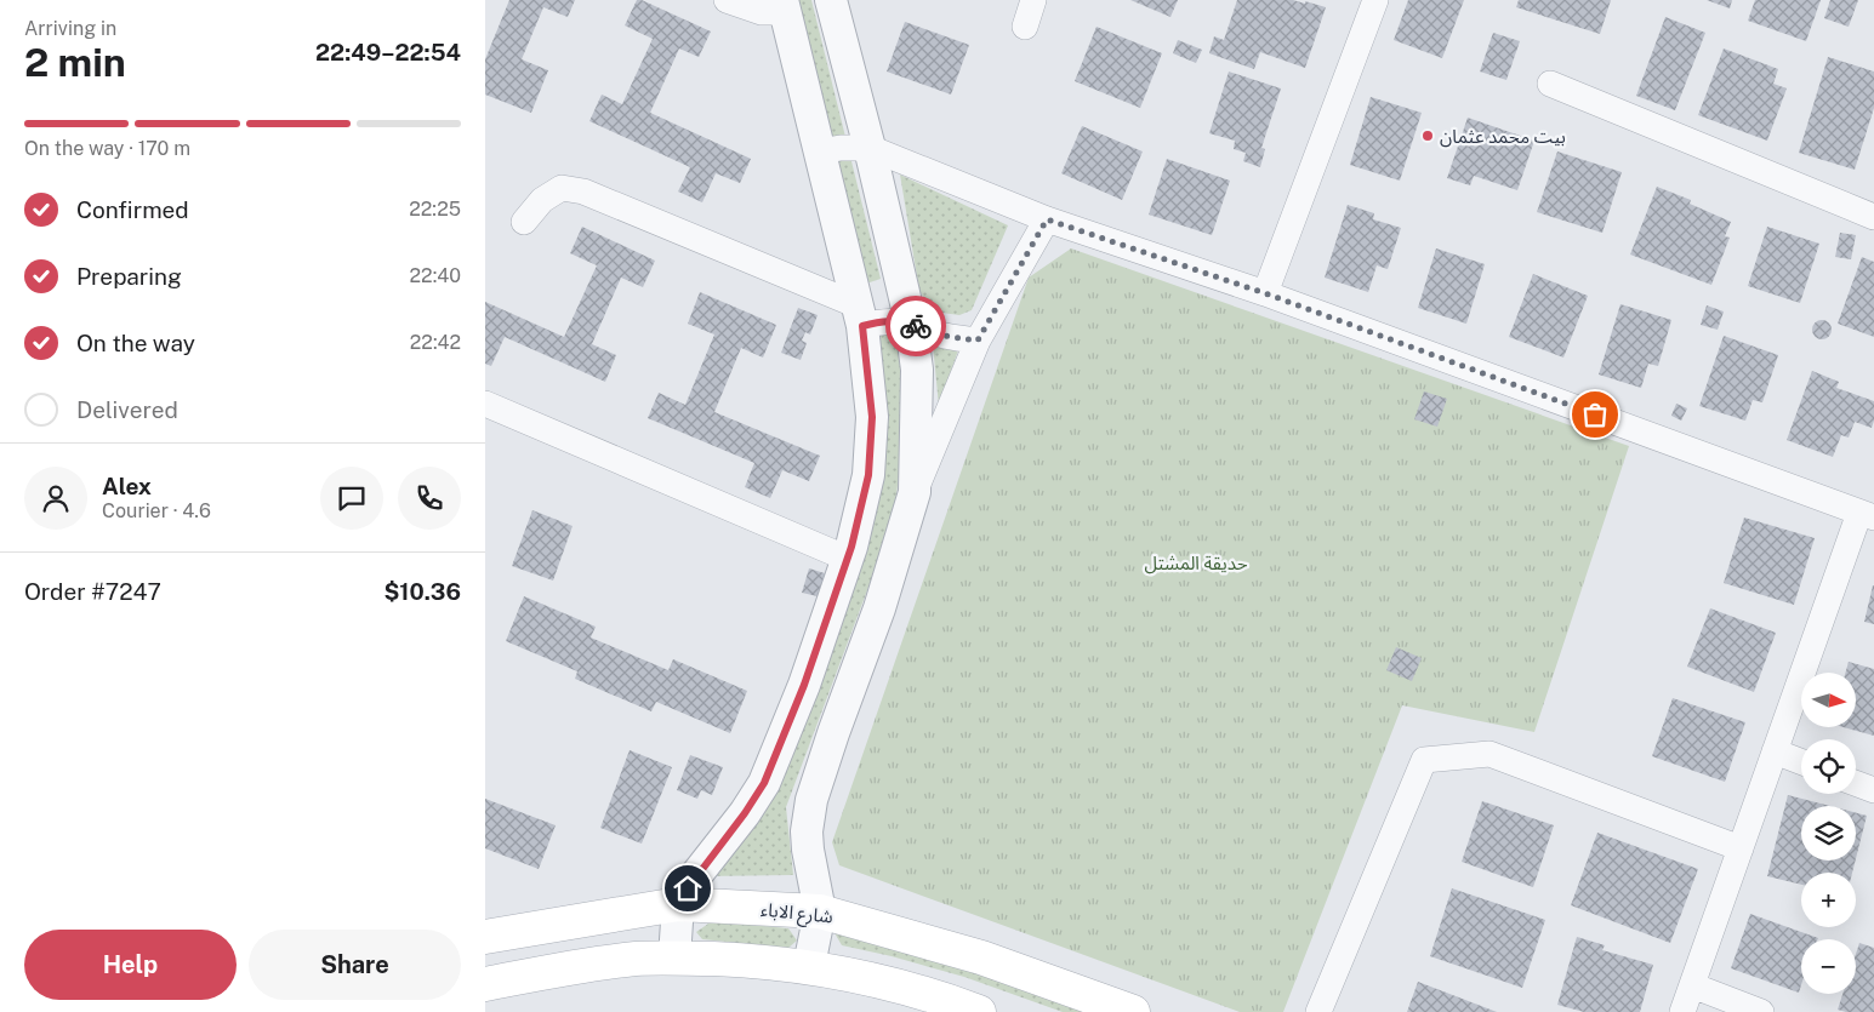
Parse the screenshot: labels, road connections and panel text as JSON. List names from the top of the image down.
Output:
{
  "streets": {
    "main road": ["شارع الاباء"]
  },
  "parks": ["حديقة المشتل"],
  "places": ["بيت محمد عثمان"],
  "north": "right",
  "page": {
    "heading": ["2 min", "Arriving in", "22:49–22:54"],
    "panel": [
      "Alex",
      "Courier · 4.6",
      "Order #7247",
      "$10.36"
    ],
    "bar": "On the way · 170 m",
    "list": [
      ["Confirmed", "22:25"],
      ["Preparing", "22:40"],
      ["On the way", "22:42"],
      "Delivered"
    ],
    "map_buttons": ["+", "−"],
    "buttons": ["Help", "Share"]
  }
}
